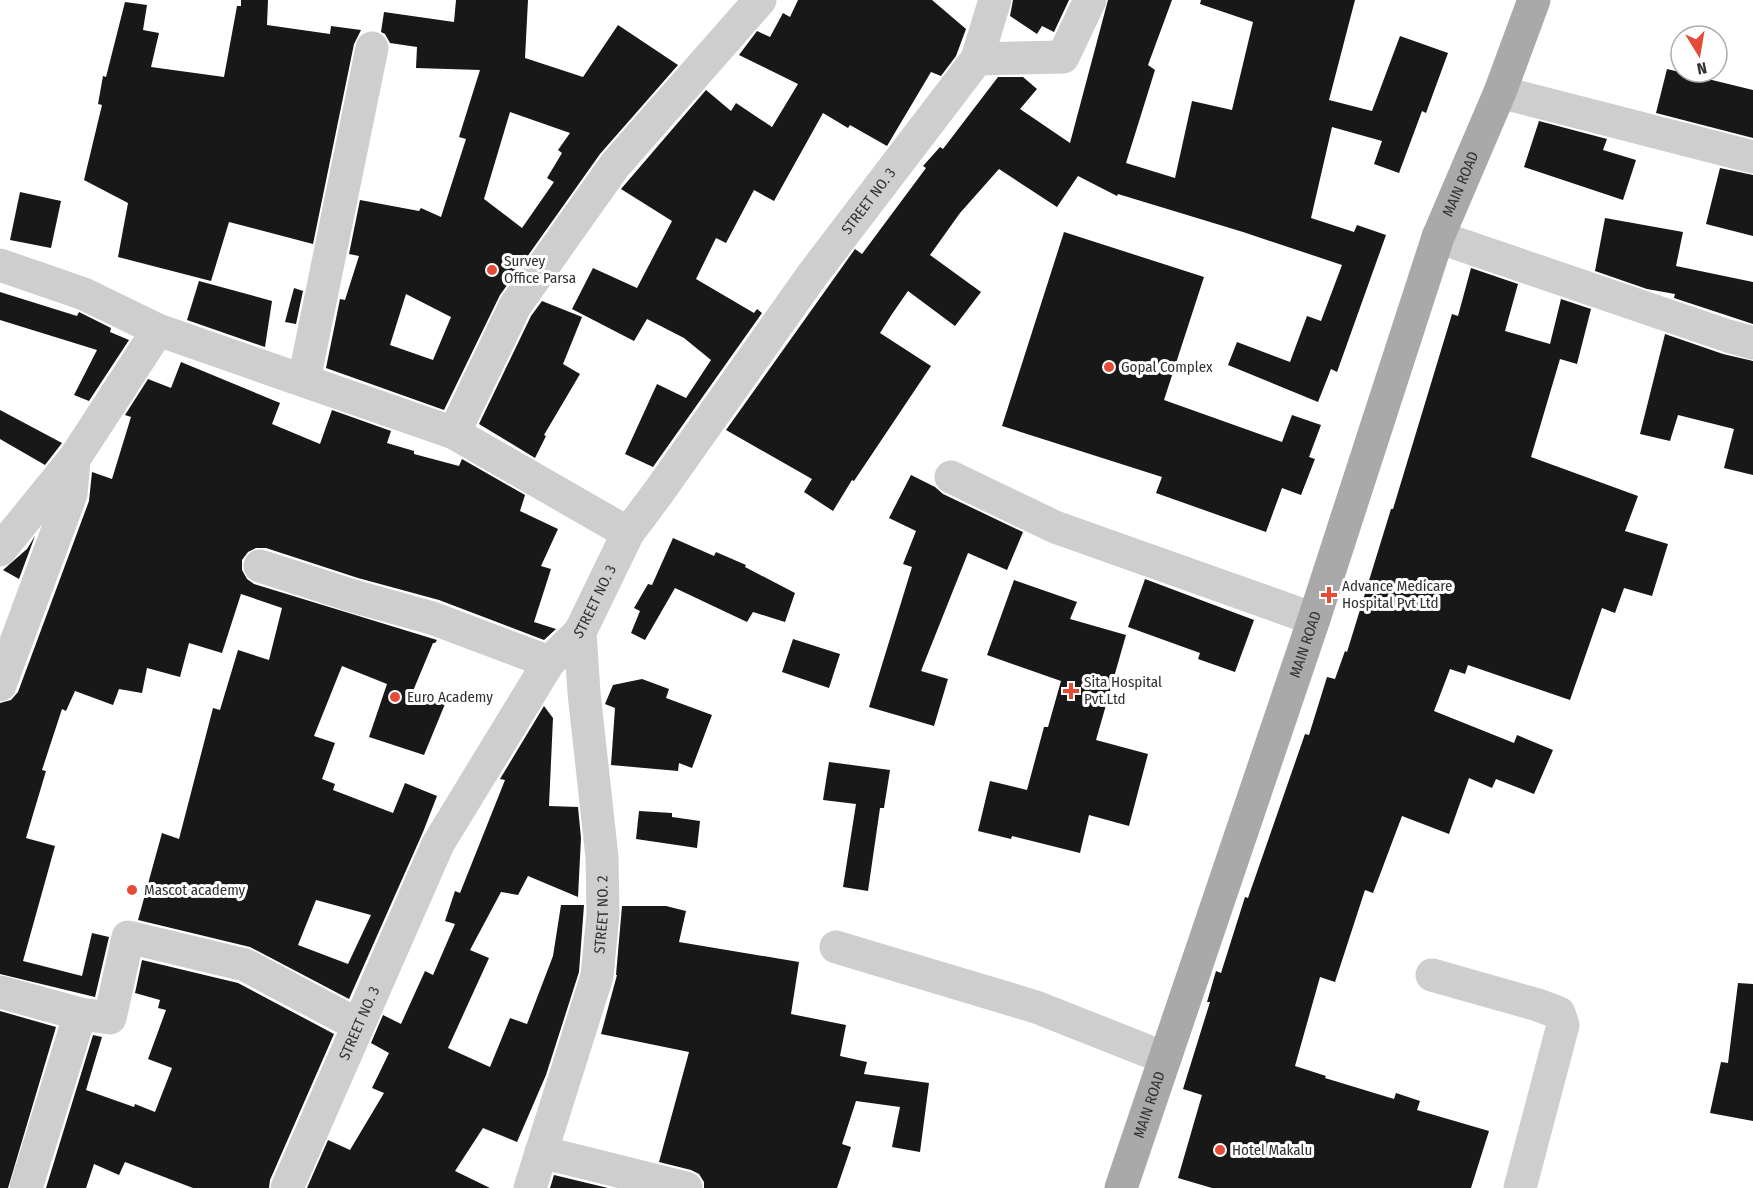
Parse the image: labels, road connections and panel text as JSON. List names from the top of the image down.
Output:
{
  "streets": {
    "main road": ["MAIN ROAD"],
    "street": ["STREET NO. 3", "STREET NO. 2"]
  },
  "crossings": [
    ["STREET NO. 3", "STREET NO. 2"]
  ],
  "places": {
    "other": [
      "Survey Office Parsa",
      "Gopal Complex",
      "Euro Academy",
      "Mascot academy",
      "Hotel Makalu"
    ],
    "health": ["Advance Medicare Hospital Pvt Ltd", "Sita Hospital Pvt.Ltd"]
  },
  "north": "bottom"
}
